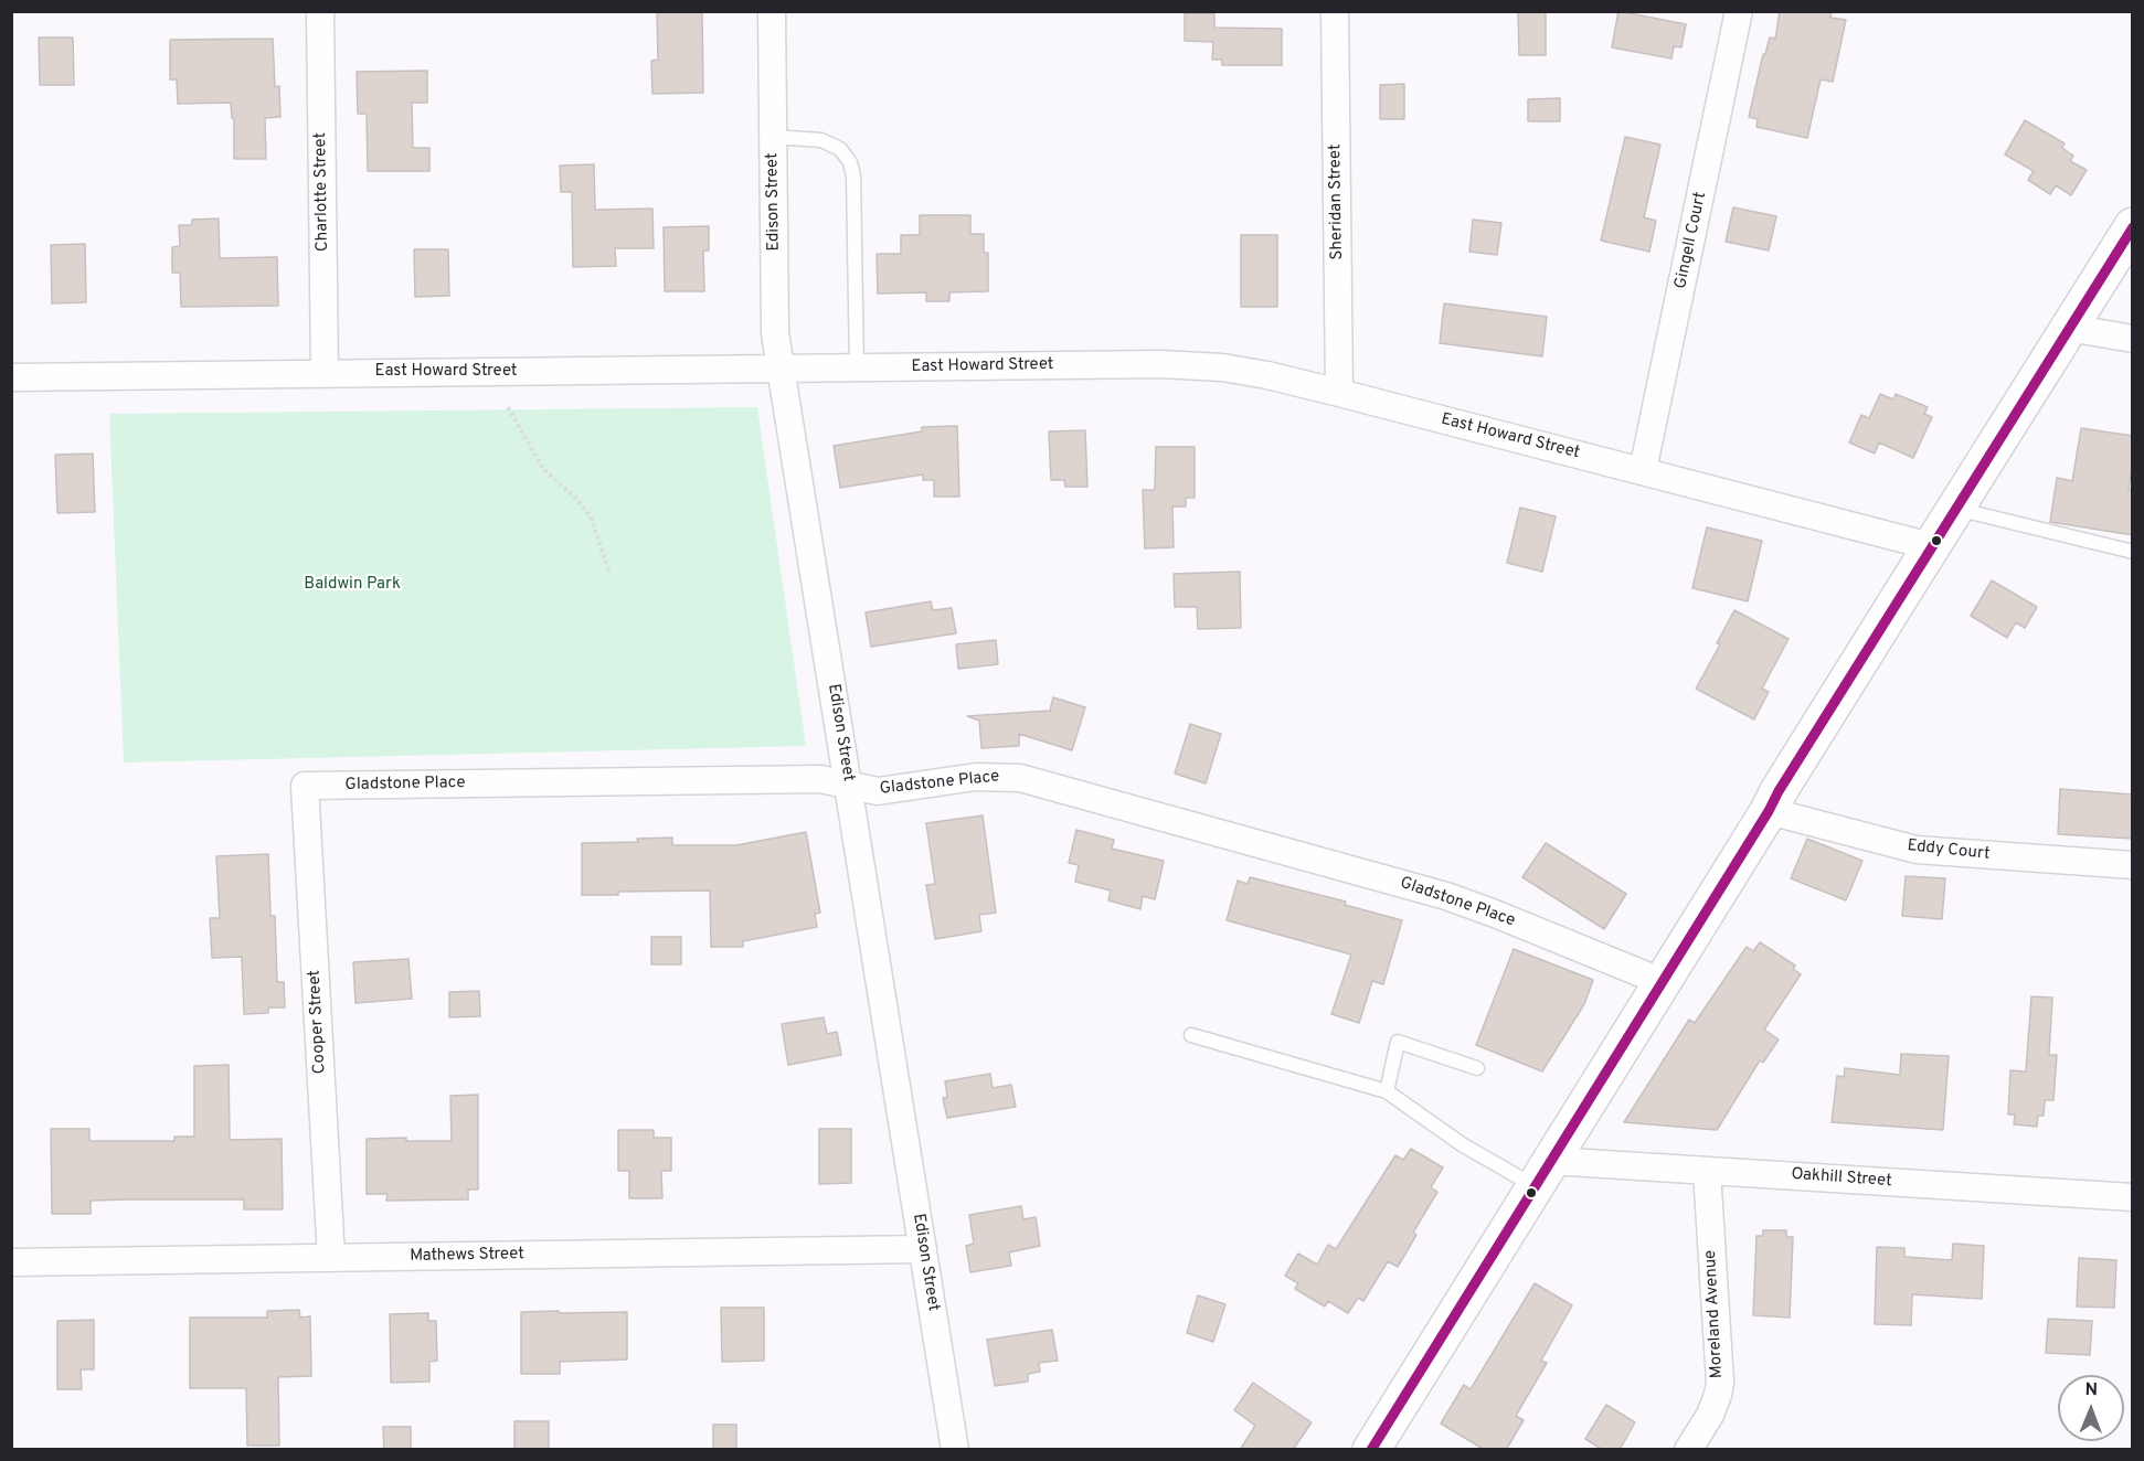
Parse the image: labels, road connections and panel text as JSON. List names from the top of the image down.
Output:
{
  "streets": {
    "street": [
      "Charlotte Street",
      "Edison Street",
      "Sheridan Street",
      "Gingell Court",
      "East Howard Street",
      "Gladstone Place",
      "Eddy Court",
      "Cooper Street",
      "Oakhill Street",
      "Mathews Street",
      "Moreland Avenue"
    ]
  },
  "crossings": [
    ["Charlotte Street", "East Howard Street"],
    ["Edison Street", "East Howard Street"],
    ["Edison Street", "Gladstone Place"],
    ["Edison Street", "Mathews Street"],
    ["Sheridan Street", "East Howard Street"],
    ["Gingell Court", "East Howard Street"],
    ["Gladstone Place", "Cooper Street"],
    ["Cooper Street", "Mathews Street"],
    ["Oakhill Street", "Moreland Avenue"]
  ],
  "parks": ["Baldwin Park"],
  "north": "top"
}
